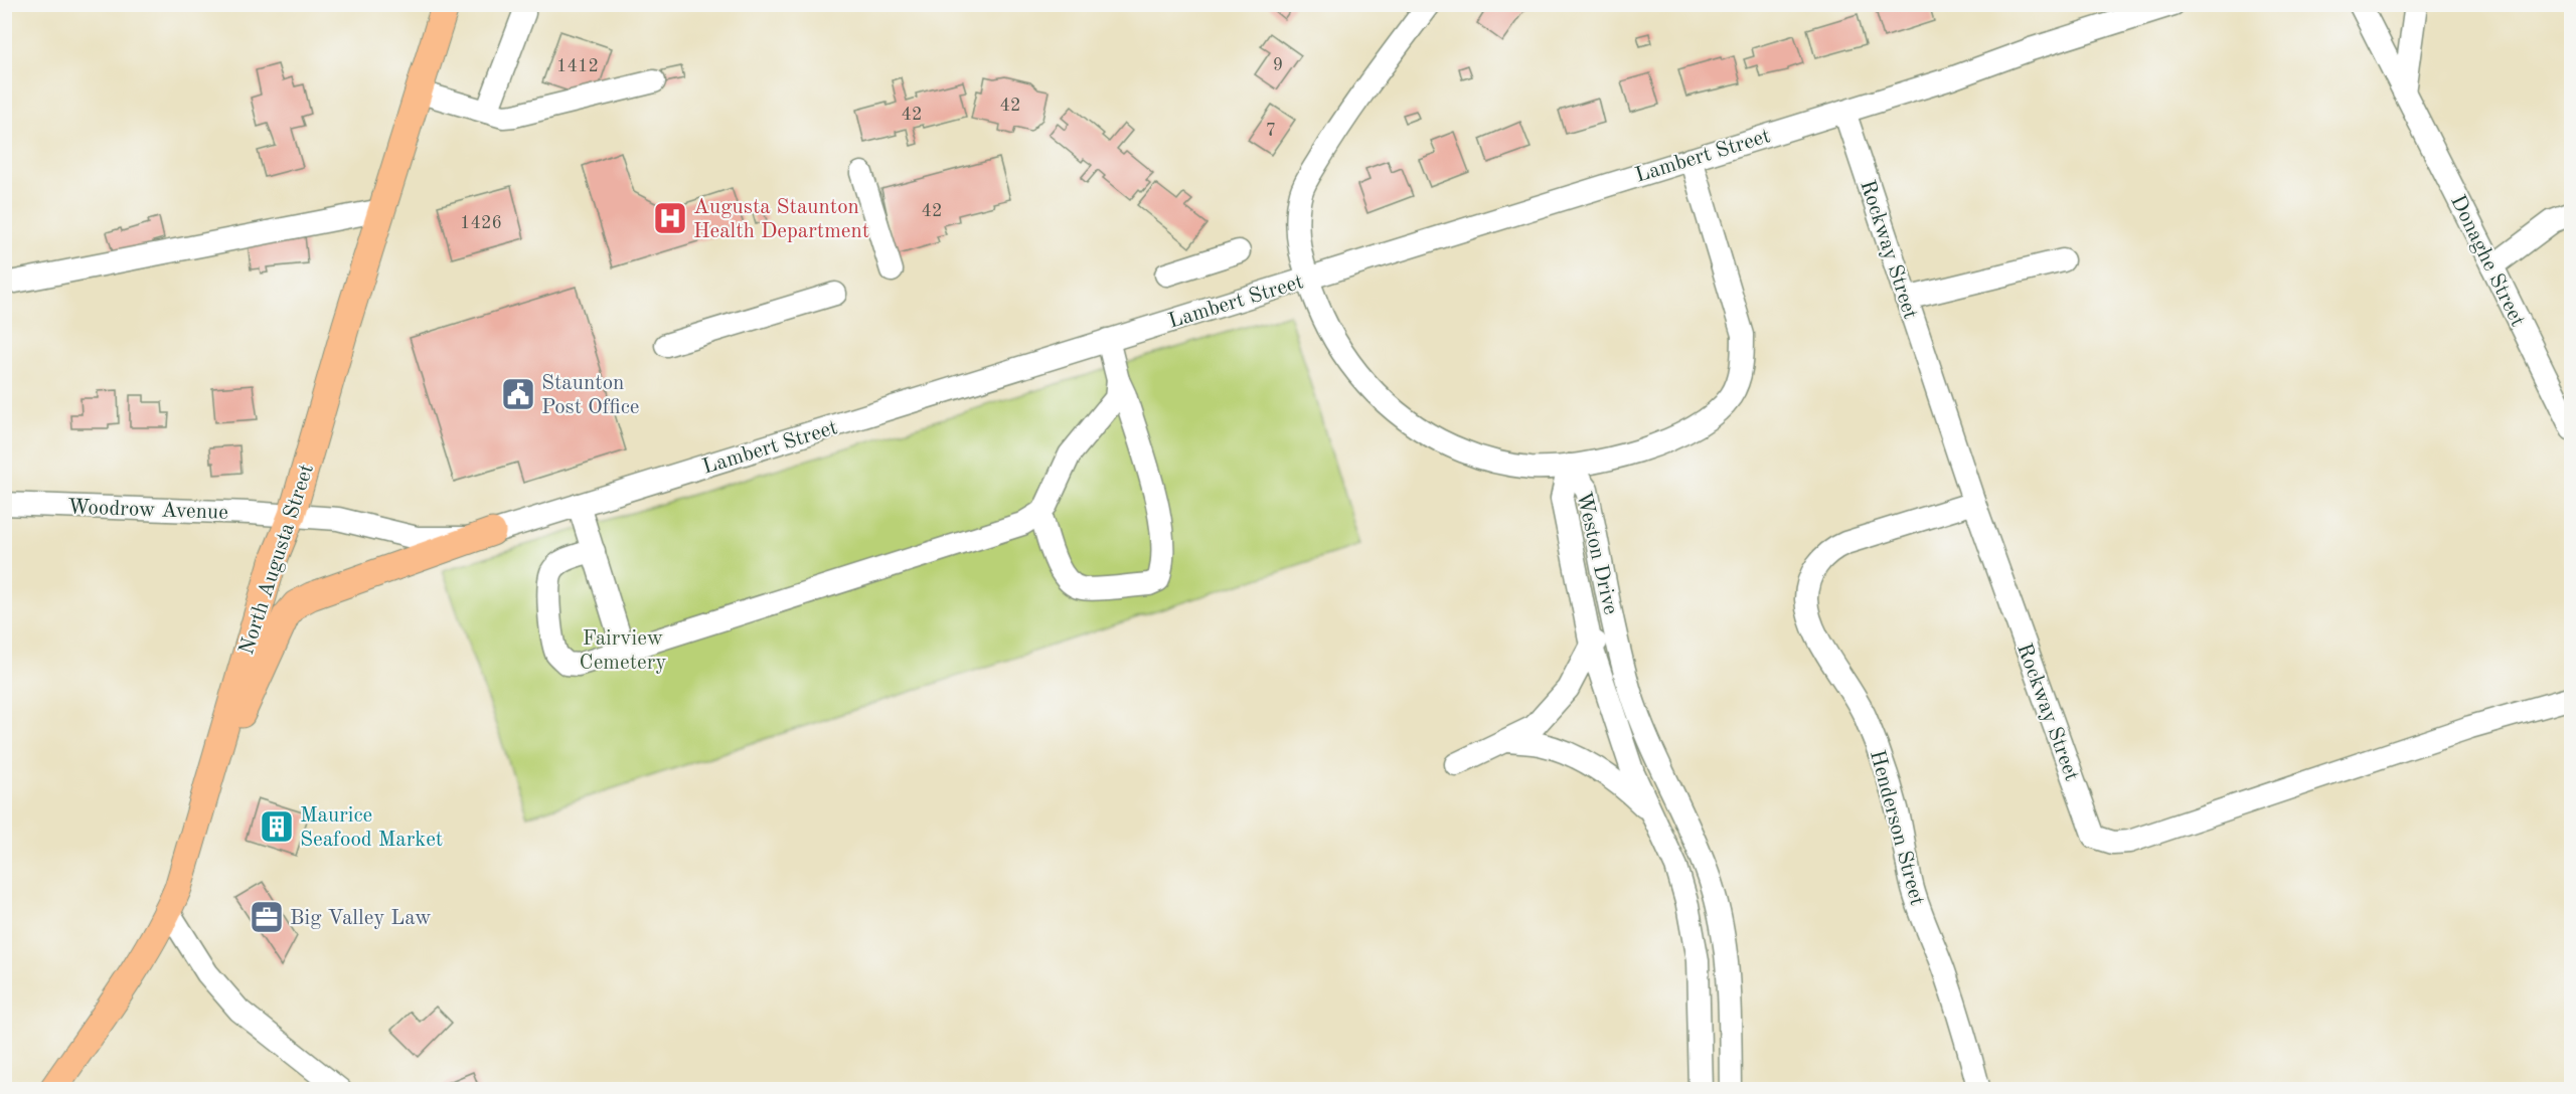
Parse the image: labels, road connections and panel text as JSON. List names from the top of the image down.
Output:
{
  "streets": {
    "main road": ["North Augusta Street"],
    "street": [
      "Lambert Street",
      "Rockway Street",
      "Donaghe Street",
      "Woodrow Avenue",
      "Weston Drive",
      "Henderson Street"
    ]
  },
  "crossings": [
    ["Lambert Street", "Rockway Street"],
    ["Lambert Street", "Woodrow Avenue"],
    ["Lambert Street", "North Augusta Street"],
    ["Rockway Street", "Henderson Street"],
    ["Woodrow Avenue", "North Augusta Street"]
  ],
  "parks": ["Fairview Cemetery"],
  "places": {
    "hospital": ["Augusta Staunton Health Department"],
    "public building": ["Staunton Post Office"],
    "building": ["Maurice Seafood Market"],
    "office": ["Big Valley Law"]
  },
  "house_numbers": [
    "9",
    "1412",
    "42",
    "42",
    "7",
    "42",
    "1426"
  ]
}
